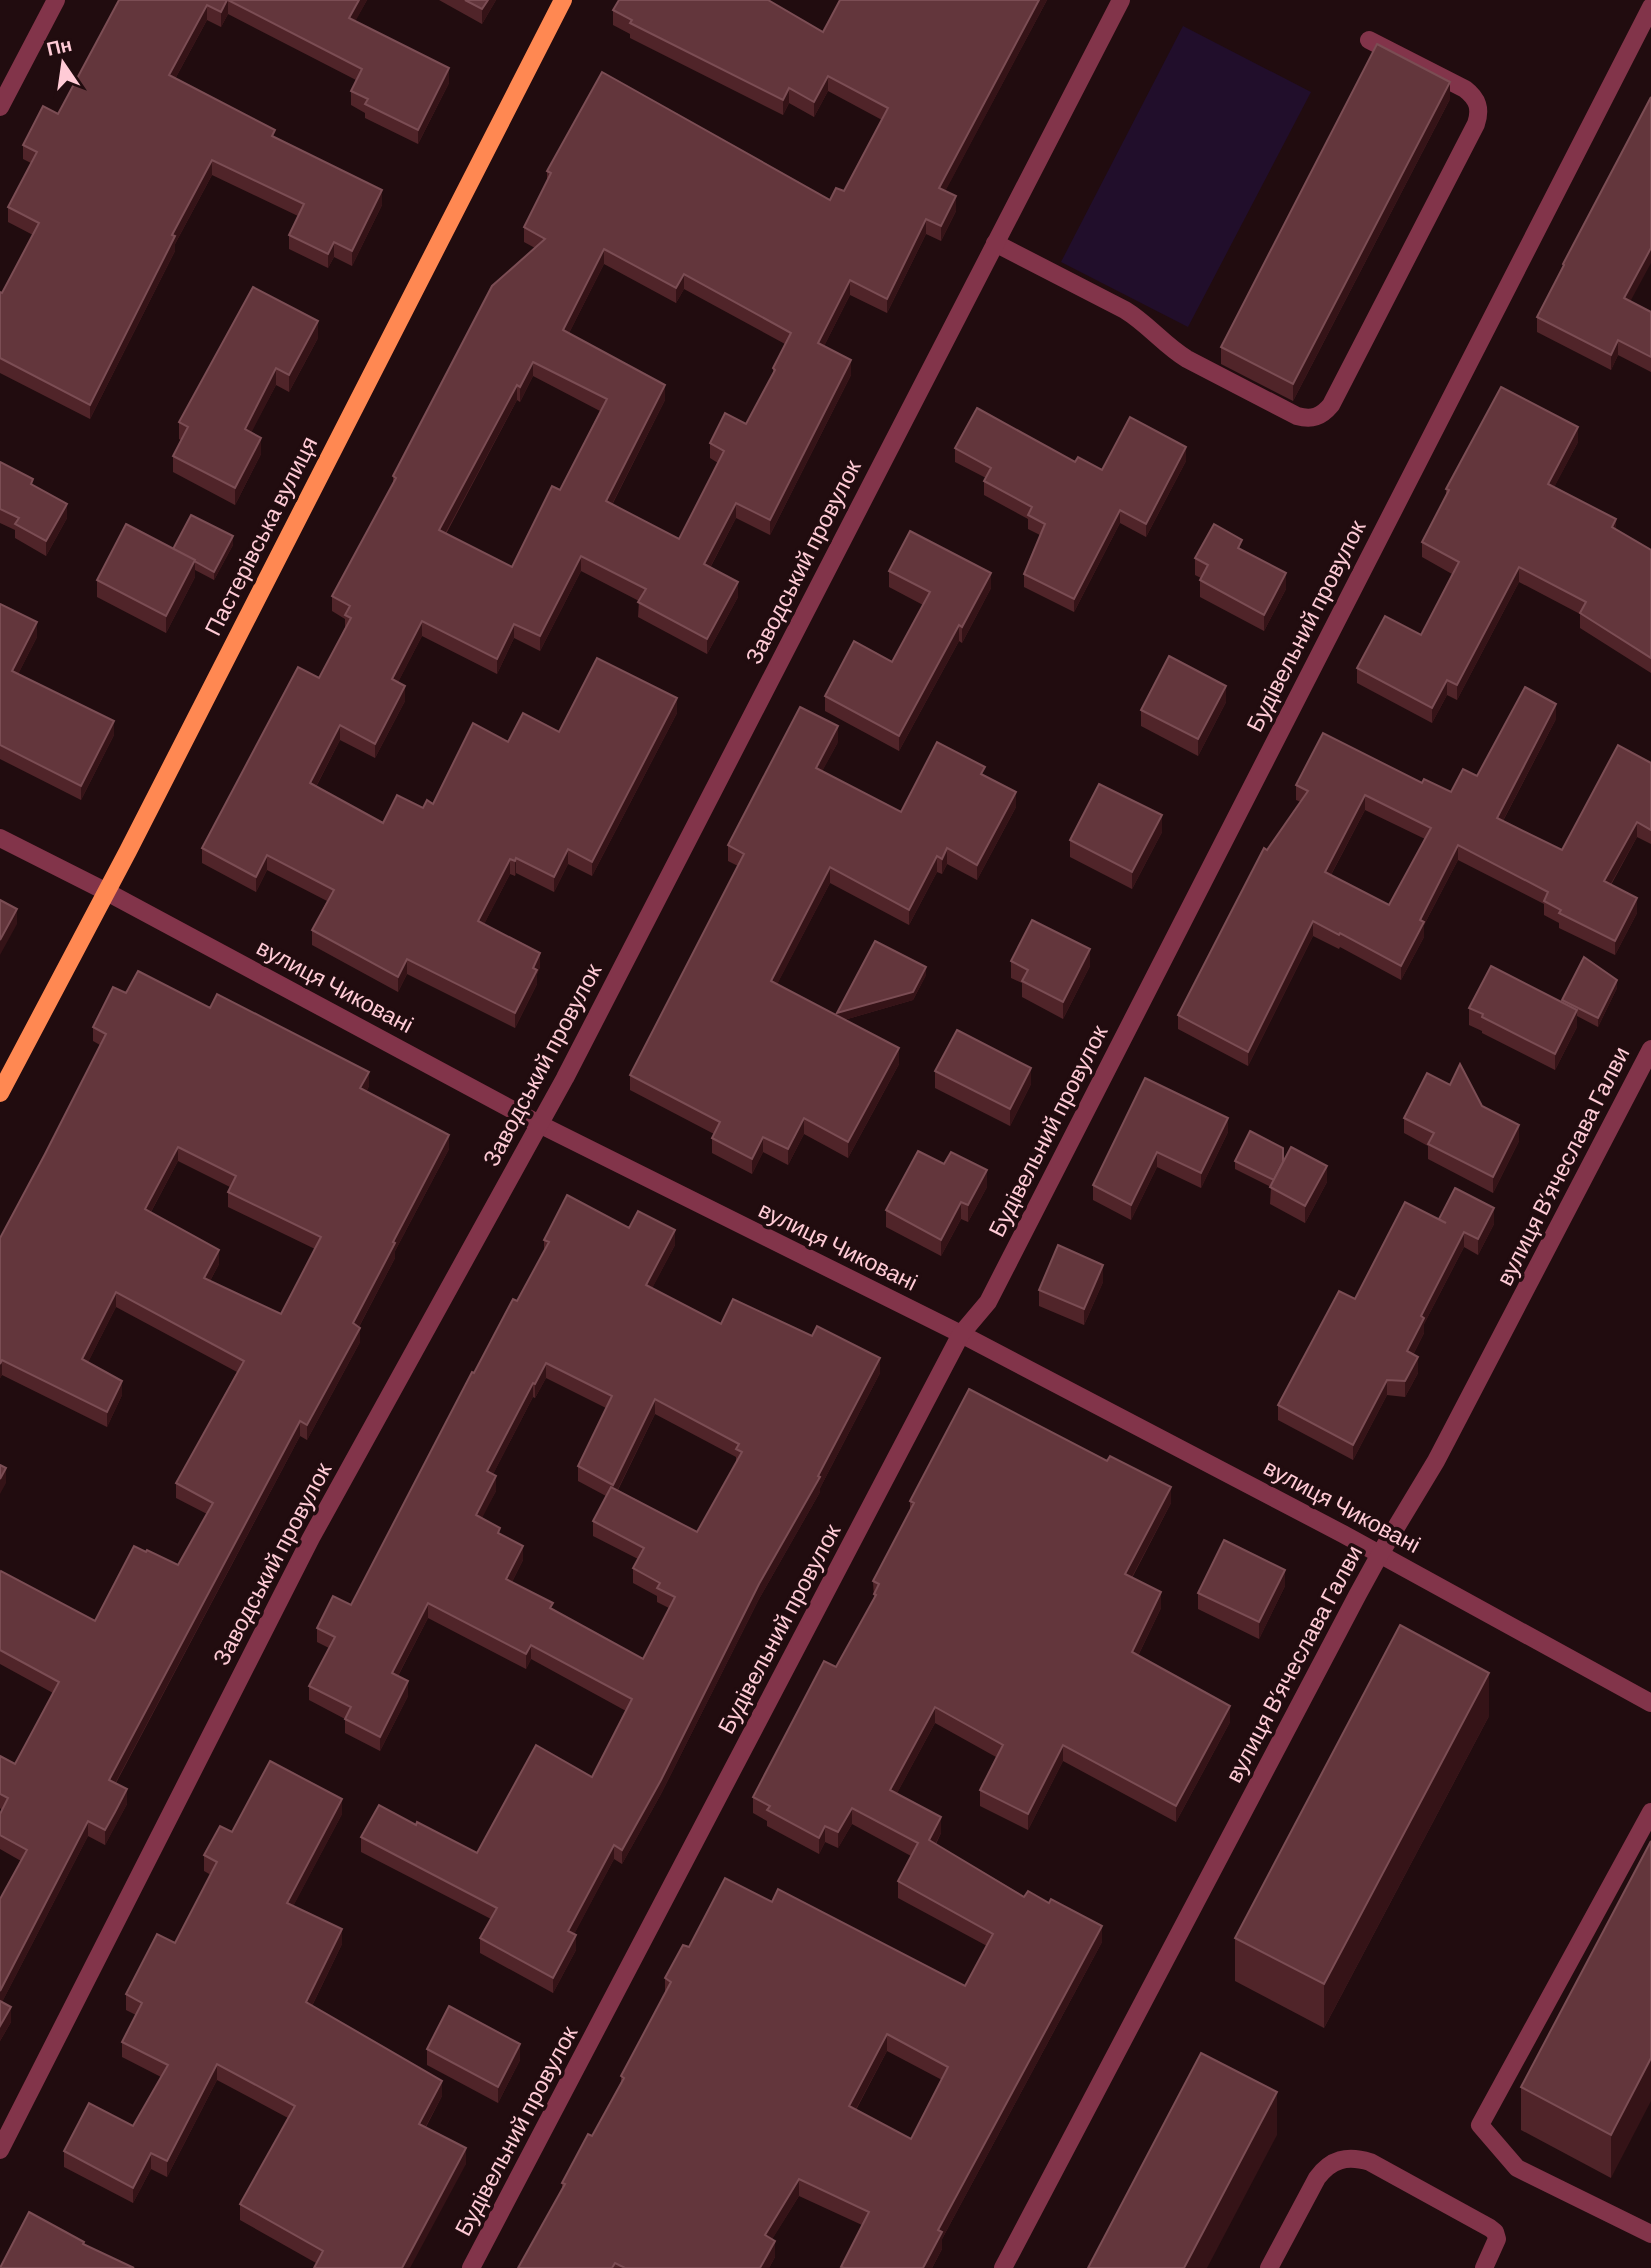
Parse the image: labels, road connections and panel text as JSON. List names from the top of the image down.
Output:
{
  "streets": {
    "main road": ["Пастерівська вулиця"],
    "street": [
      "Заводський провулок",
      "Будівельний провулок",
      "вулиця Чиковані",
      "вулиця Вʼячеслава Галви"
    ]
  },
  "crossings": [
    ["Пастерівська вулиця", "вулиця Чиковані"],
    ["Заводський провулок", "вулиця Чиковані"],
    ["Будівельний провулок", "вулиця Чиковані"],
    ["вулиця Чиковані", "вулиця Вʼячеслава Галви"]
  ],
  "north": "top"
}
